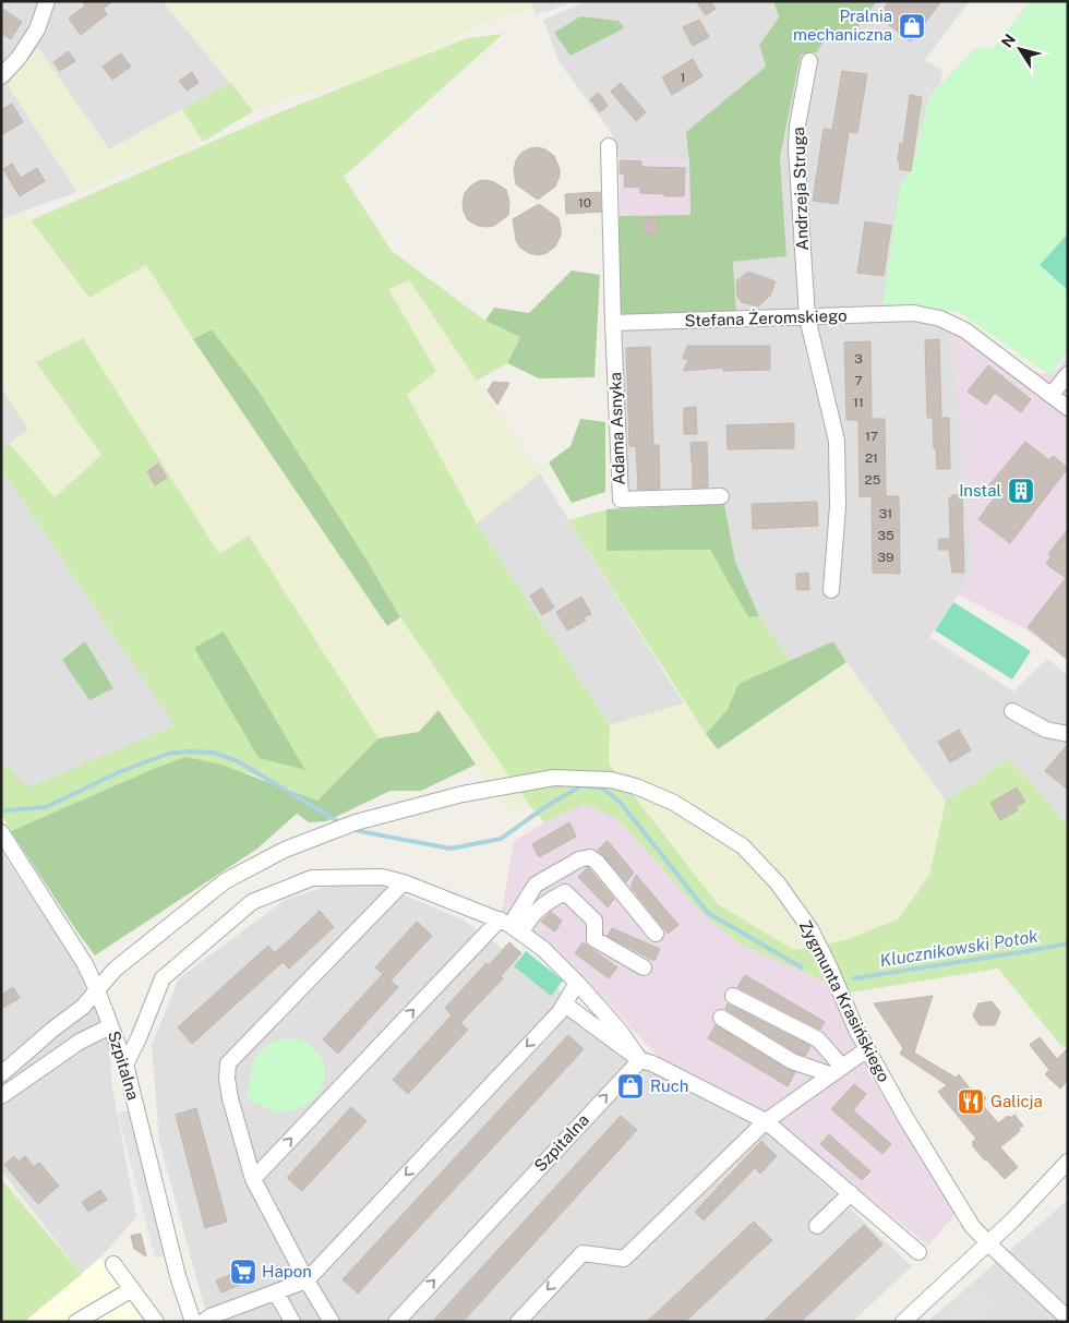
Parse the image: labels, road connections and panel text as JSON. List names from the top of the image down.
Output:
{
  "streets": {
    "street": [
      "Andrzeja Struga",
      "Stefana Żeromskiego",
      "Adama Asnyka",
      "Zygmunta Krasińskiego",
      "Szpitalna"
    ]
  },
  "crossings": [
    ["Andrzeja Struga", "Stefana Żeromskiego"],
    ["Stefana Żeromskiego", "Adama Asnyka"],
    ["Zygmunta Krasińskiego", "Szpitalna"]
  ],
  "water": ["Klucznikowski Potok"],
  "places": {
    "shop": ["Pralnia mechaniczna", "Ruch"],
    "building": ["Instal"],
    "restaurant": ["Galicja"],
    "supermarket": ["Hapon"]
  },
  "house_numbers": [
    "1",
    "10",
    "3",
    "7",
    "11",
    "17",
    "21",
    "25",
    "31",
    "35",
    "39"
  ],
  "north": "top left"
}
